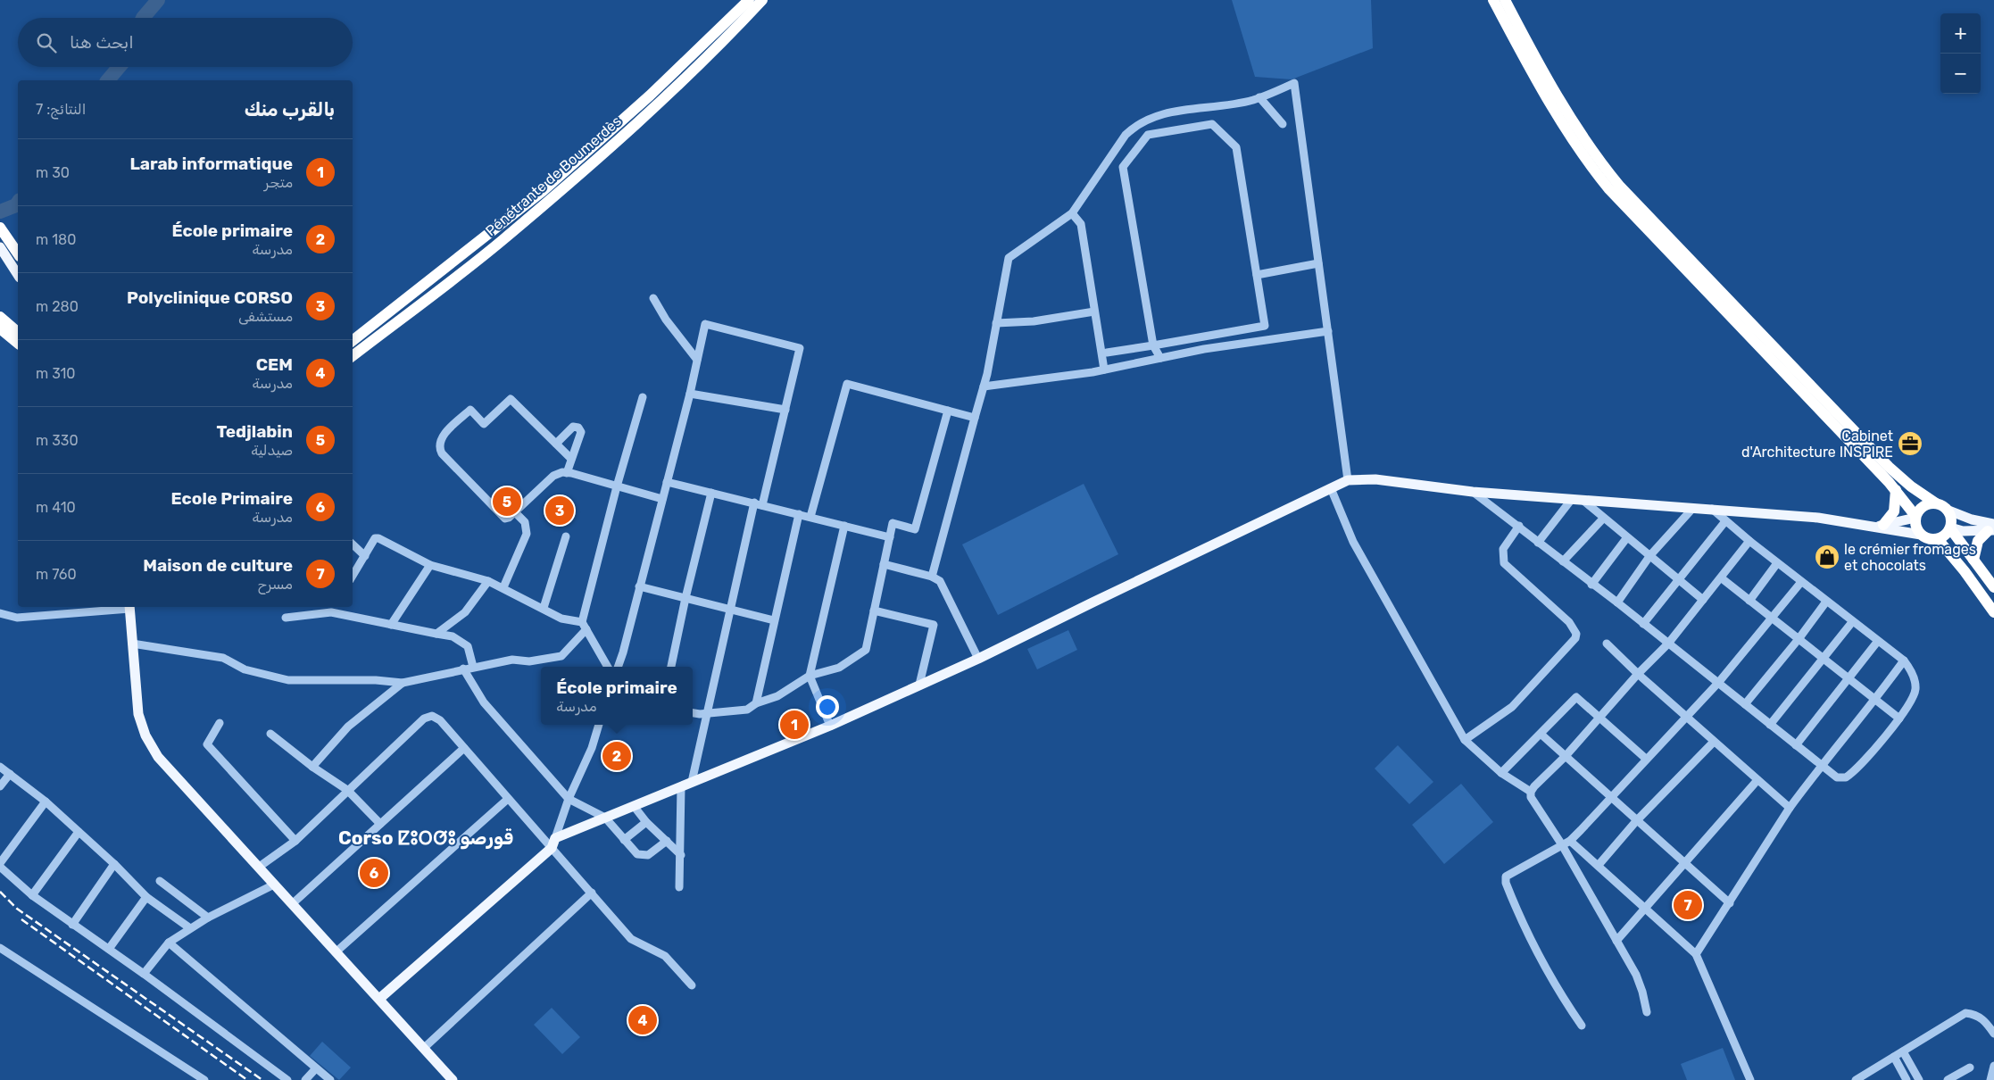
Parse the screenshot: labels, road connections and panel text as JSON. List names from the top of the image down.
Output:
{
  "streets": {
    "highway": ["Pénétrante de Boumerdès"]
  },
  "districts": ["Corso ⵇⵓⵔⵚⵓ قورصو"],
  "places": {
    "office": ["Cabinet d'Architecture INSPIRE"],
    "shop": ["le crémier fromages et chocolats"]
  },
  "page": {
    "map_buttons": ["+", "−"],
    "search": "ابحث هنا",
    "heading": ["بالقرب منك", "النتائج: 7"],
    "list": [
      {
        "mark": "1",
        "name": "Larab informatique",
        "note": "متجر",
        "value": "30 m"
      },
      {
        "mark": "2",
        "name": "École primaire",
        "note": "مدرسة",
        "value": "180 m"
      },
      {
        "mark": "3",
        "name": "Polyclinique CORSO",
        "note": "مستشفى",
        "value": "280 m"
      },
      {
        "mark": "4",
        "name": "CEM",
        "note": "مدرسة",
        "value": "310 m"
      },
      {
        "mark": "5",
        "name": "Tedjlabin",
        "note": "صيدلية",
        "value": "330 m"
      },
      {
        "mark": "6",
        "name": "Ecole Primaire",
        "note": "مدرسة",
        "value": "410 m"
      },
      {
        "mark": "7",
        "name": "Maison de culture",
        "note": "مسرح",
        "value": "760 m"
      }
    ],
    "pins": [
      "5",
      "3",
      "1",
      "2",
      "6",
      "7",
      "4"
    ],
    "popup": ["École primaire", "مدرسة"]
  }
}
